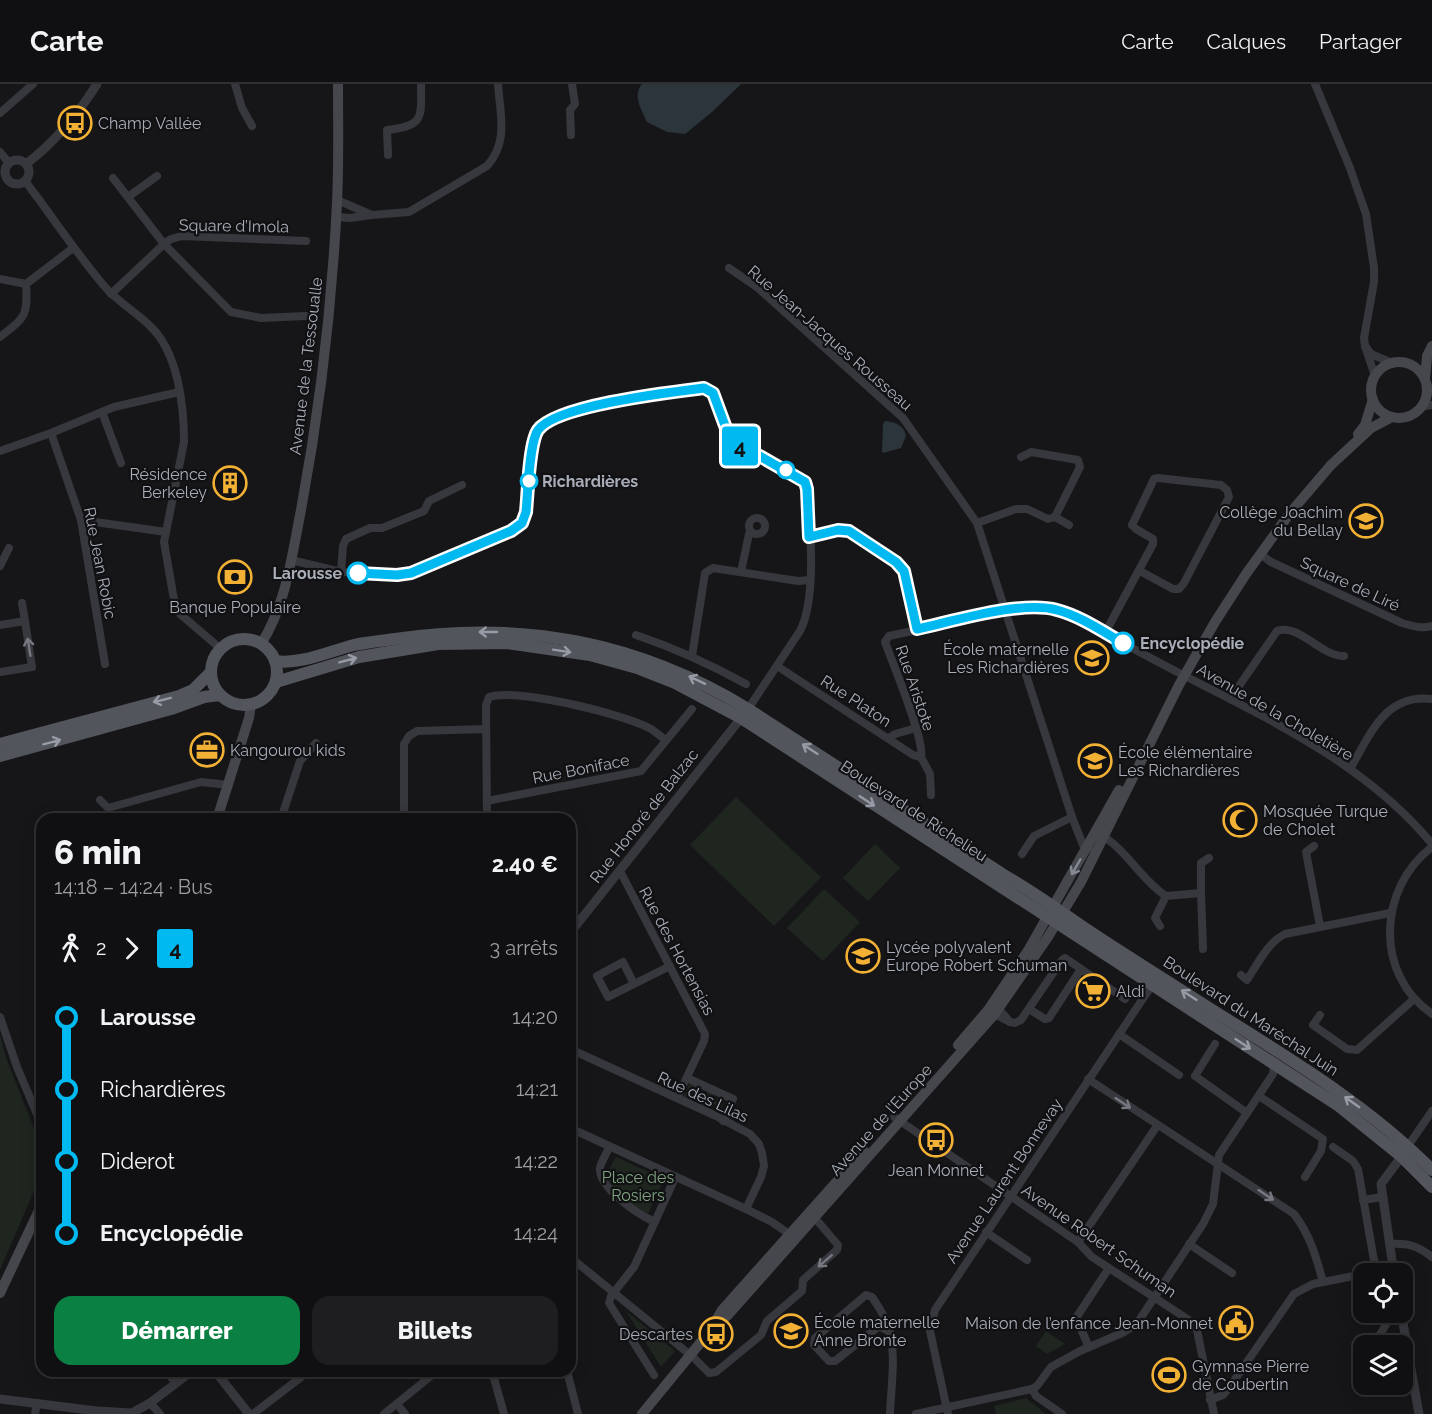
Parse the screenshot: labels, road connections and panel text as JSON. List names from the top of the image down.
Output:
{
  "streets": {
    "main road": [
      "Avenue de la Tessoualle",
      "Boulevard de Richelieu",
      "Boulevard du Maréchal Juin",
      "Avenue de l’Europe"
    ],
    "street": [
      "Square d’Imola",
      "Rue Jean-Jacques Rousseau",
      "Rue Jean Robic",
      "Square de Liré",
      "Rue Aristote",
      "Rue Platon",
      "Avenue de la Choletière",
      "Rue Boniface",
      "Rue Honoré de Balzac",
      "Rue des Hortensias",
      "Rue des Lilas",
      "Avenue Laurent Bonnevay",
      "Avenue Robert Schuman"
    ]
  },
  "crossings": [
    ["Rue Jean-Jacques Rousseau", "Rue Aristote"],
    ["Avenue de la Tessoualle", "Boulevard de Richelieu"],
    ["Rue Aristote", "Rue Platon"],
    ["Rue Aristote", "Avenue de la Choletière"],
    ["Boulevard de Richelieu", "Rue Honoré de Balzac"],
    ["Boulevard de Richelieu", "Boulevard du Maréchal Juin"],
    ["Boulevard de Richelieu", "Avenue de l’Europe"],
    ["Rue Honoré de Balzac", "Rue des Hortensias"],
    ["Rue des Hortensias", "Rue des Lilas"],
    ["Boulevard du Maréchal Juin", "Avenue de l’Europe"],
    ["Boulevard du Maréchal Juin", "Avenue Laurent Bonnevay"],
    ["Avenue de l’Europe", "Avenue Robert Schuman"],
    ["Avenue Laurent Bonnevay", "Avenue Robert Schuman"]
  ],
  "parks": ["Place des Rosiers"],
  "places": {
    "bus stop": ["Champ Vallée", "Jean Monnet", "Descartes"],
    "other": ["Richardières", "Larousse", "Encyclopédie"],
    "building": ["Résidence Berkeley"],
    "school or university": [
      "Collège Joachim du Bellay",
      "École maternelle Les Richardières",
      "École élémentaire Les Richardières",
      "Lycée polyvalent Europe Robert Schuman",
      "École maternelle Anne Bronte"
    ],
    "bank": ["Banque Populaire"],
    "office": ["Kangourou kids"],
    "mosque": ["Mosquée Turque de Cholet"],
    "supermarket": ["Aldi"],
    "public building": ["Maison de l’enfance Jean-Monnet"],
    "sports": ["Gymnase Pierre de Coubertin"]
  },
  "lines": ["bus line 4"],
  "page": {
    "header": "Carte",
    "nav": ["Carte", "Calques", "Partager"],
    "on_map": "4",
    "heading": ["6 min", "14:18 – 14:24 · Bus", "2.40 €"],
    "legs": ["2", "4", "3 arrêts"],
    "list": [
      {
        "name": "Larousse",
        "value": "14:20"
      },
      {
        "name": "Richardières",
        "value": "14:21"
      },
      {
        "name": "Diderot",
        "value": "14:22"
      },
      {
        "name": "Encyclopédie",
        "value": "14:24"
      }
    ],
    "buttons": ["Démarrer", "Billets"]
  }
}
